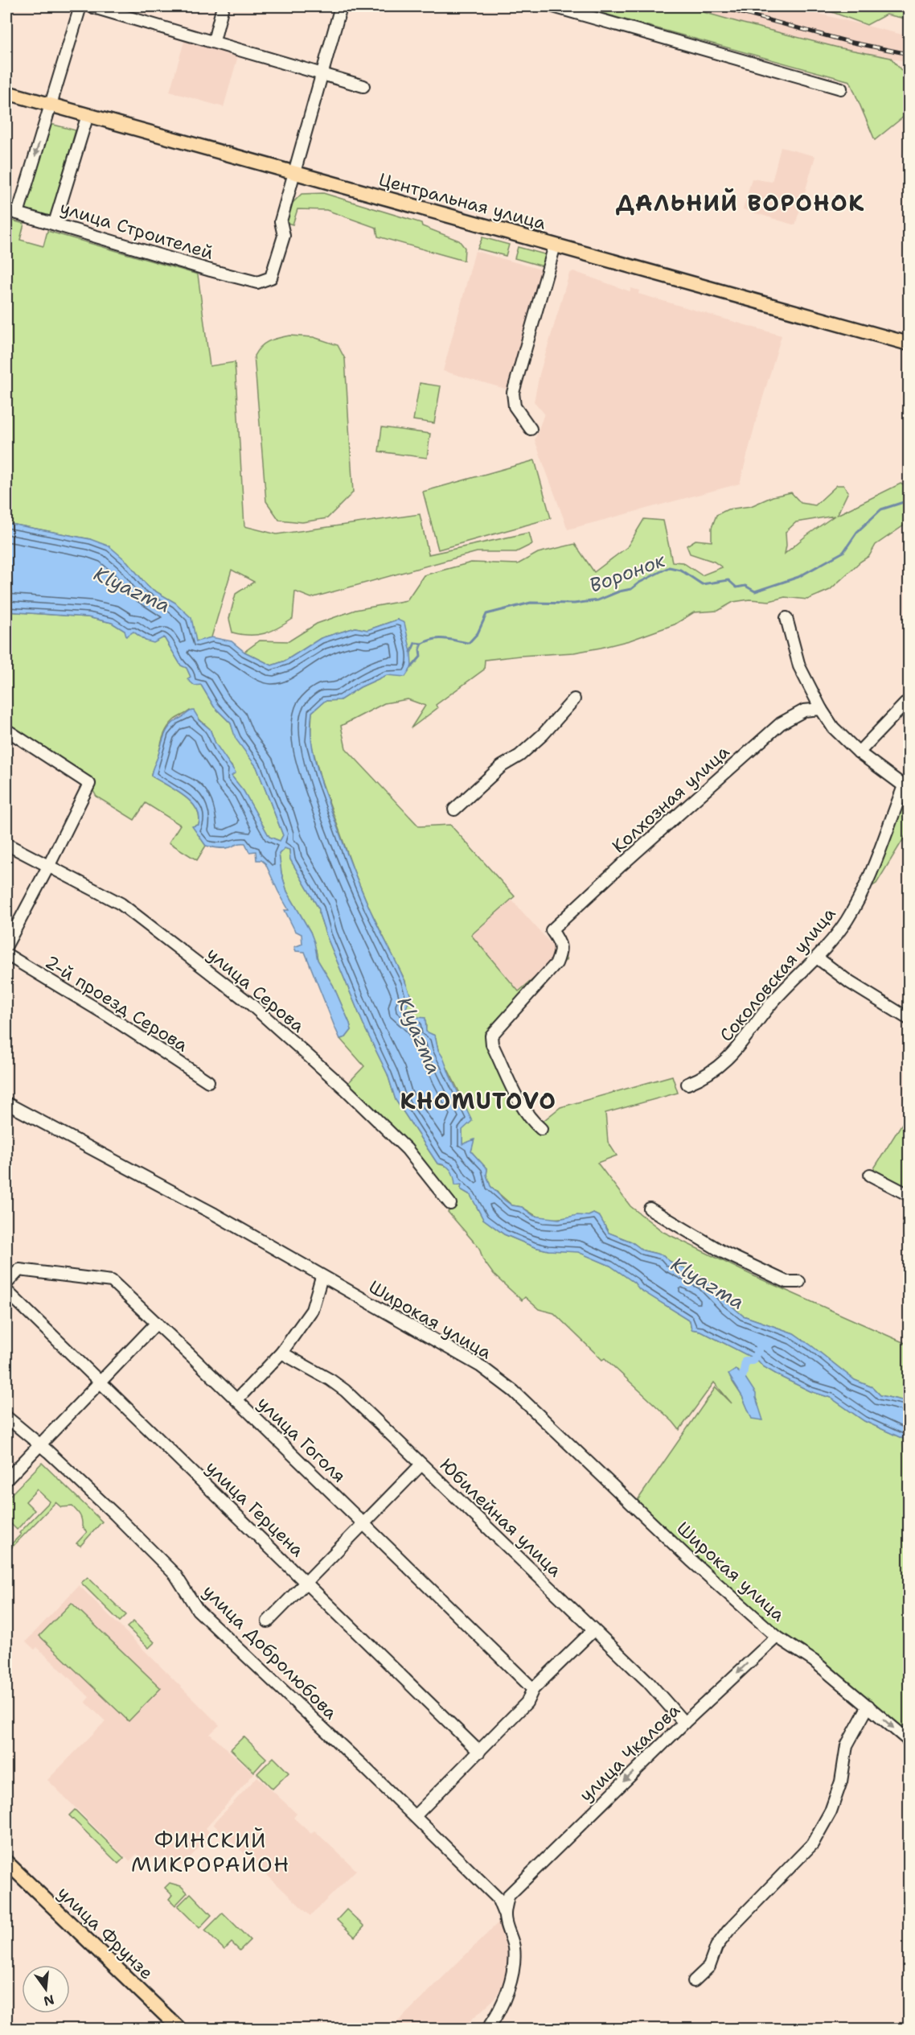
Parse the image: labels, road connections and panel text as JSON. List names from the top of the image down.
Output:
{
  "streets": {
    "main road": ["Центральная улица", "улица Фрунзе"],
    "street": [
      "улица Строителей",
      "Колхозная улица",
      "Соколовская улица",
      "улица Серова",
      "2-й проезд Серова",
      "Широкая улица",
      "улица Гоголя",
      "улица Герцена",
      "Юбилейная улица",
      "улица Добролюбова",
      "улица Чкалова"
    ]
  },
  "crossings": [
    ["Центральная улица", "улица Строителей"],
    ["Широкая улица", "улица Чкалова"],
    ["Юбилейная улица", "улица Чкалова"],
    ["улица Добролюбова", "улица Чкалова"]
  ],
  "one_way": ["улица Чкалова"],
  "districts": ["ДАЛЬНИЙ ВОРОНОК", "KHOMUTOVO", "ФИНСКИЙ МИКРОРАЙОН"],
  "water": ["Воронок", "Klyazma"],
  "north": "bottom"
}
